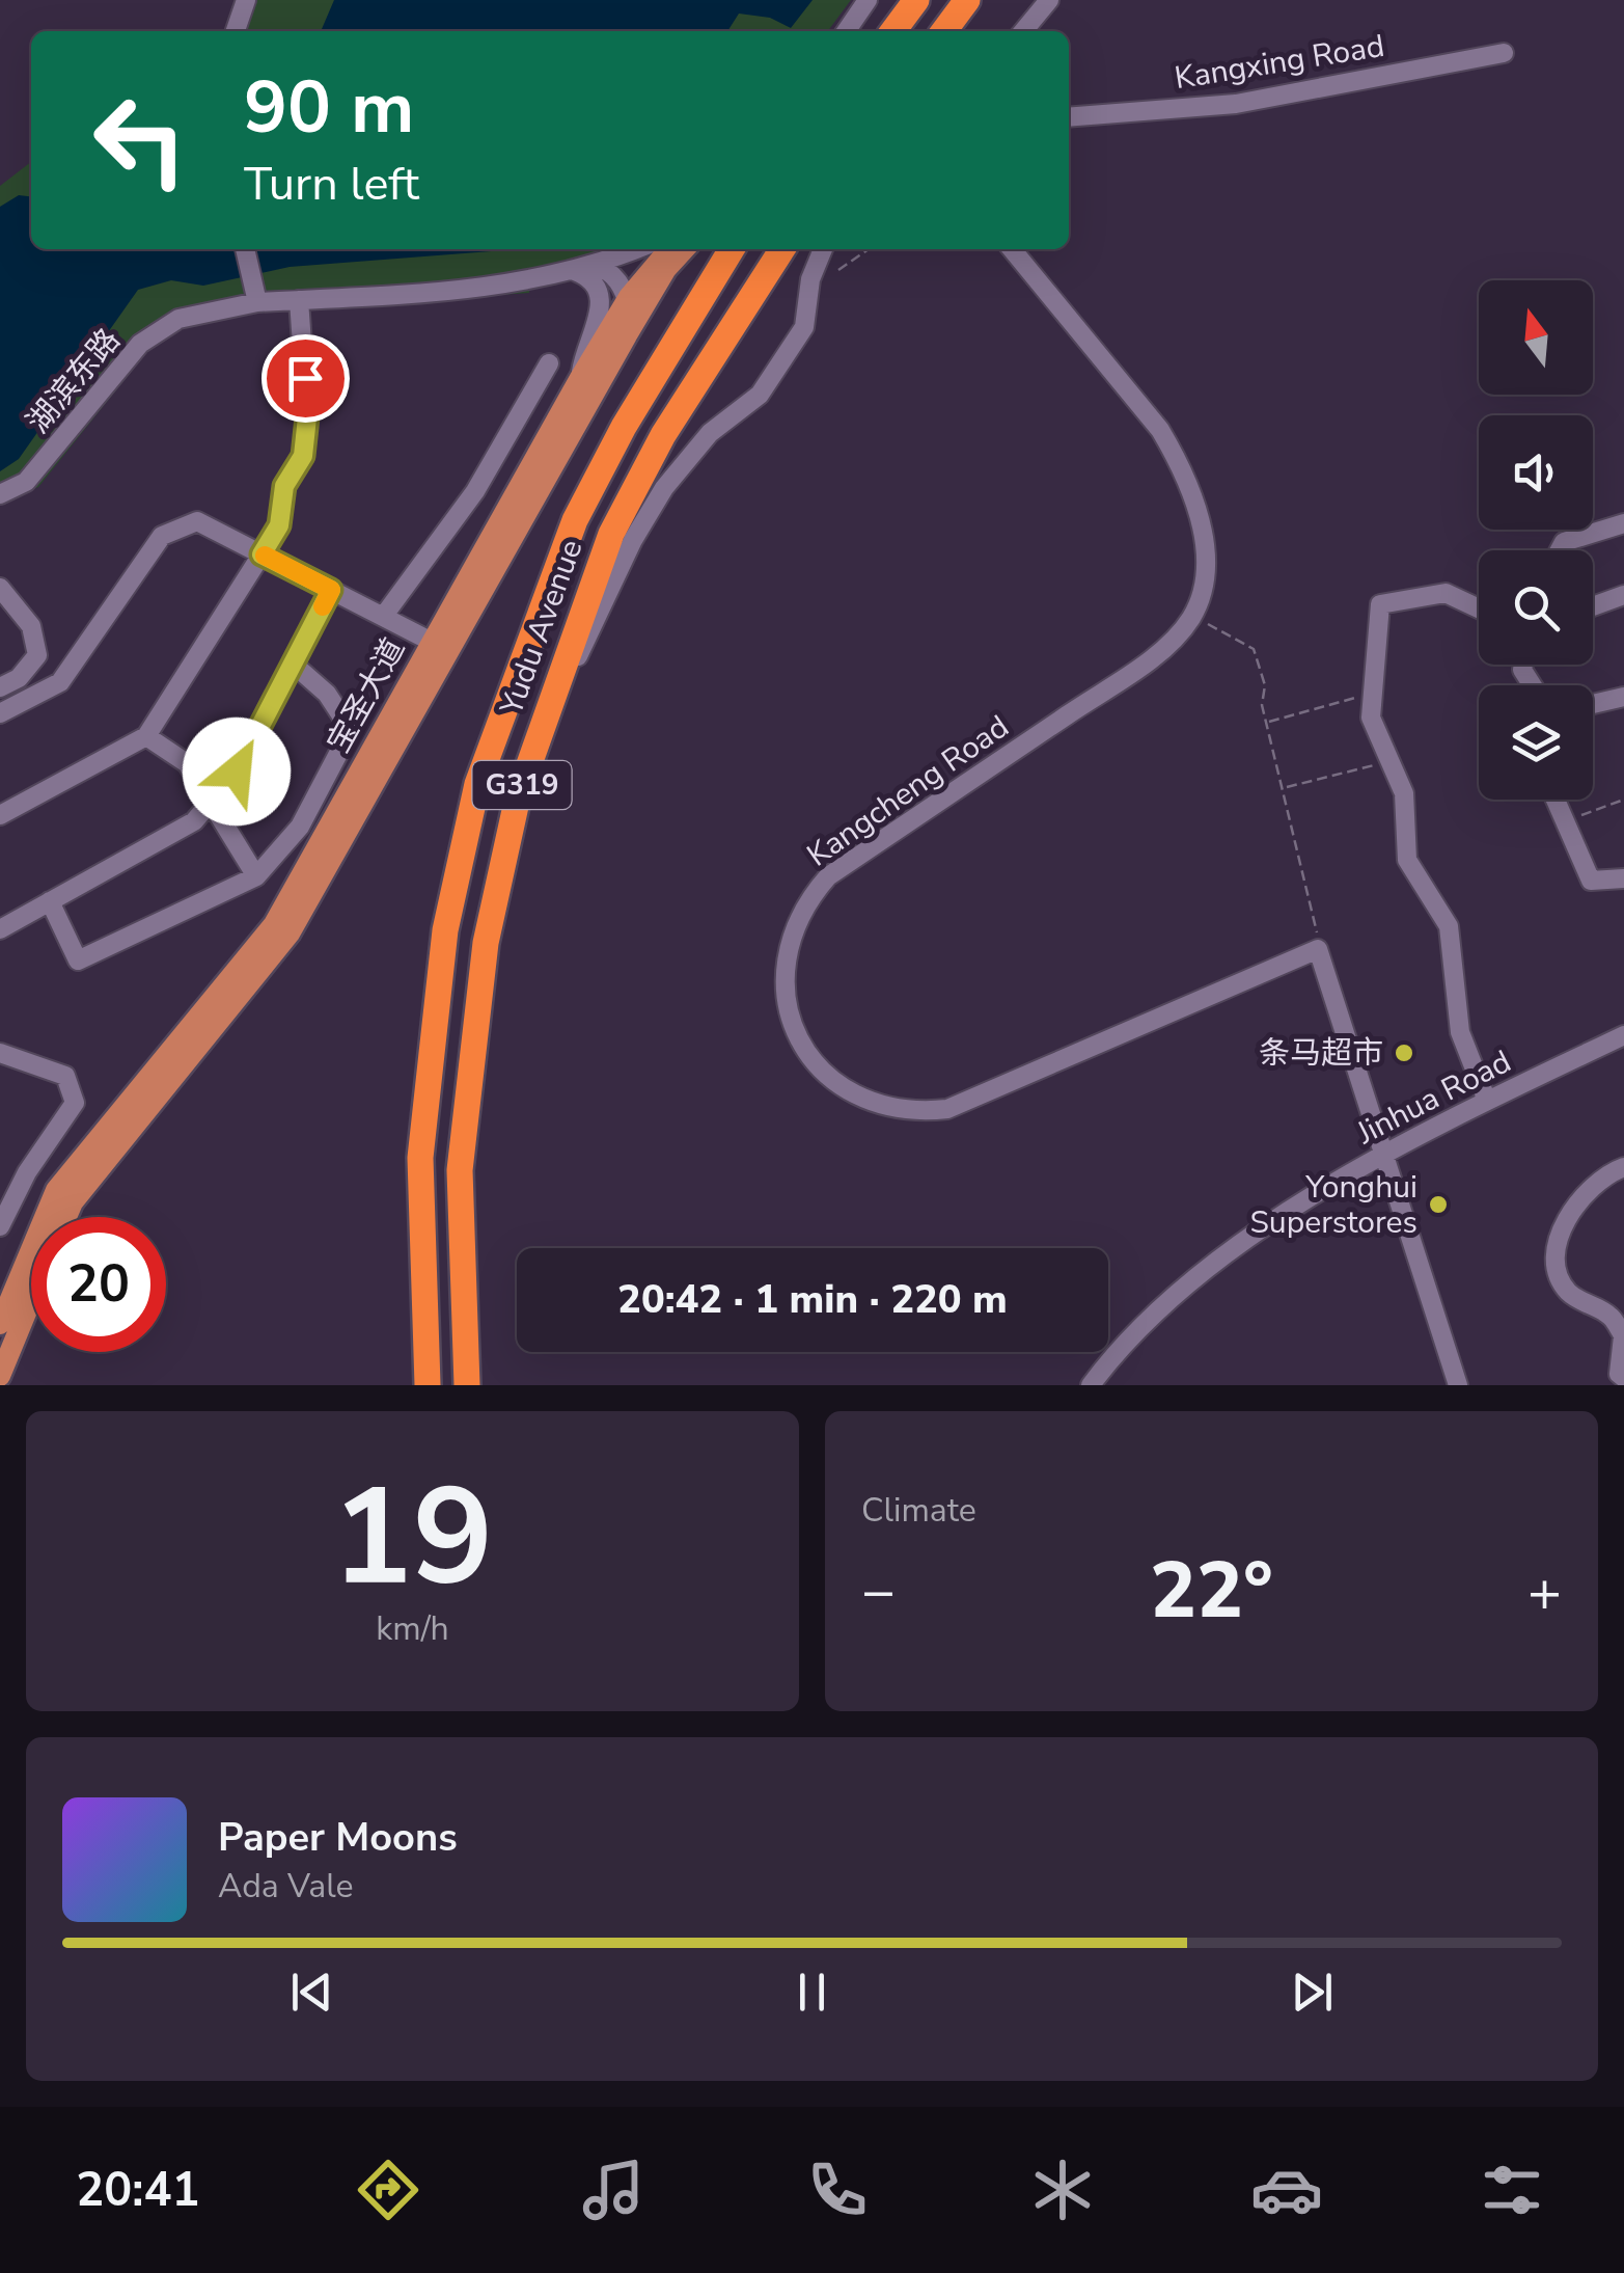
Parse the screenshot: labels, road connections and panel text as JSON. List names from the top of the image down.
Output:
{
  "streets": {
    "highway": ["Yudu Avenue", "G319"],
    "main road": ["宝圣大道"],
    "street": [
      "Kangxing Road",
      "湖滨东路",
      "Kangcheng Road",
      "Jinhua Road"
    ]
  },
  "places": ["条马超市", "Yonghui Superstores"],
  "north": "top",
  "page": {
    "turn": ["90 m", "Turn left"],
    "limit": "20",
    "trip": "20:42 · 1 min · 220 m",
    "tile": [
      ["19", "km/h"],
      "Climate"
    ],
    "heat": ["−", "22°", "+"],
    "song": ["Paper Moons", "Ada Vale"],
    "tabs": "20:41"
  }
}
